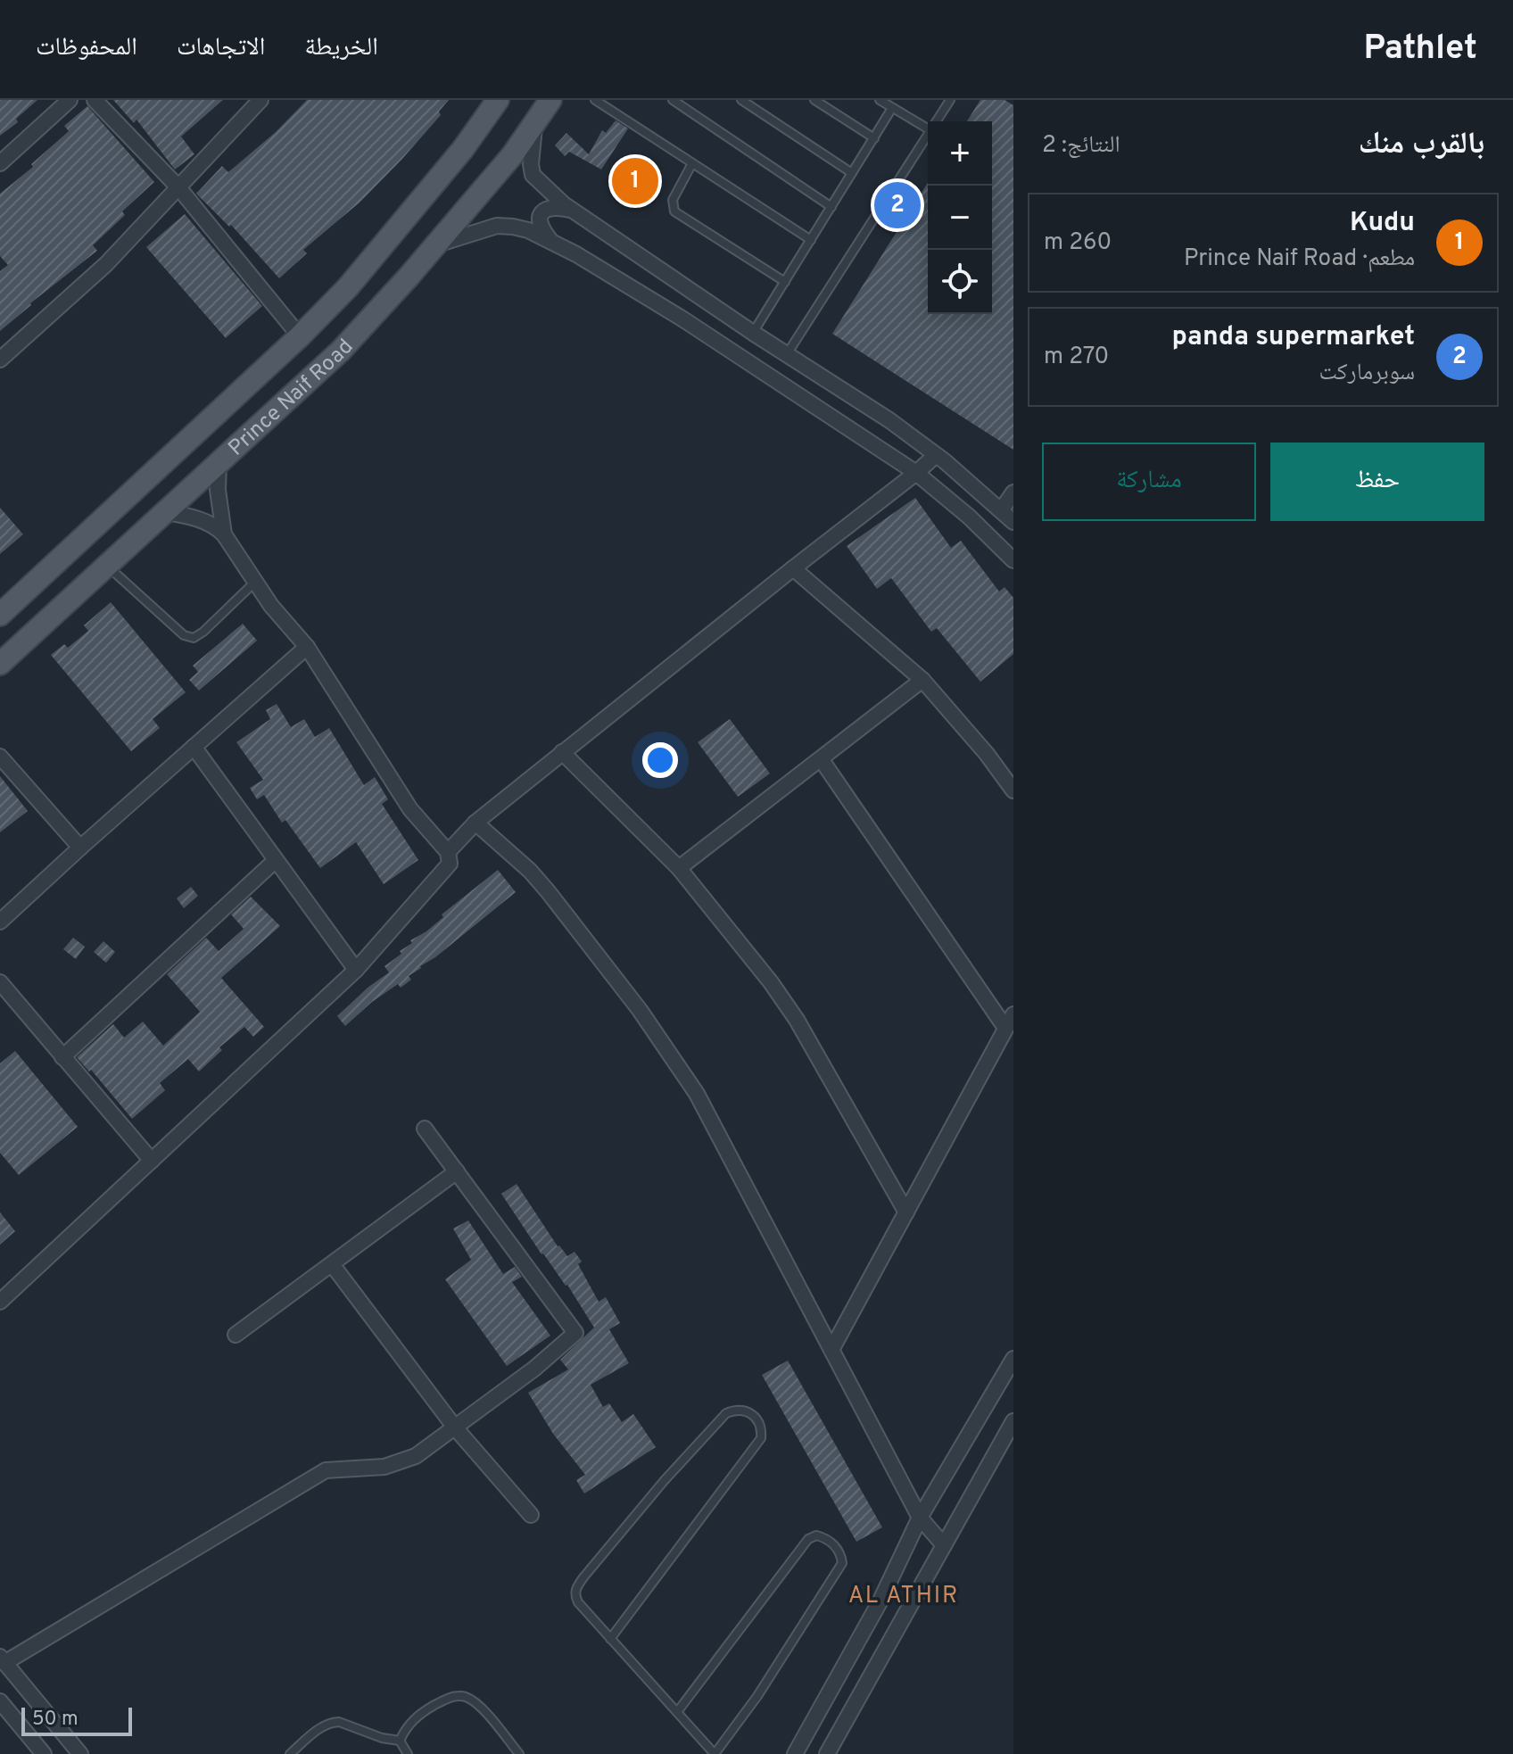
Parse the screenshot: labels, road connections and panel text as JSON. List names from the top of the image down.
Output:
{
  "streets": {
    "main road": ["Prince Naif Road"]
  },
  "districts": ["AL ATHIR"],
  "scale_bar": "50 m",
  "page": {
    "header": "Pathlet",
    "nav": ["الخريطة", "الاتجاهات", "المحفوظات"],
    "heading": ["بالقرب منك", "النتائج: 2"],
    "map_buttons": ["+", "−"],
    "pins": ["1", "2"],
    "list": [
      {
        "mark": "1",
        "name": "Kudu",
        "note": "مطعم · Prince Naif Road",
        "value": "260 m"
      },
      {
        "mark": "2",
        "name": "panda supermarket",
        "note": "سوبرماركت",
        "value": "270 m"
      }
    ],
    "buttons": ["حفظ", "مشاركة"],
    "scale": "50 m"
  }
}
